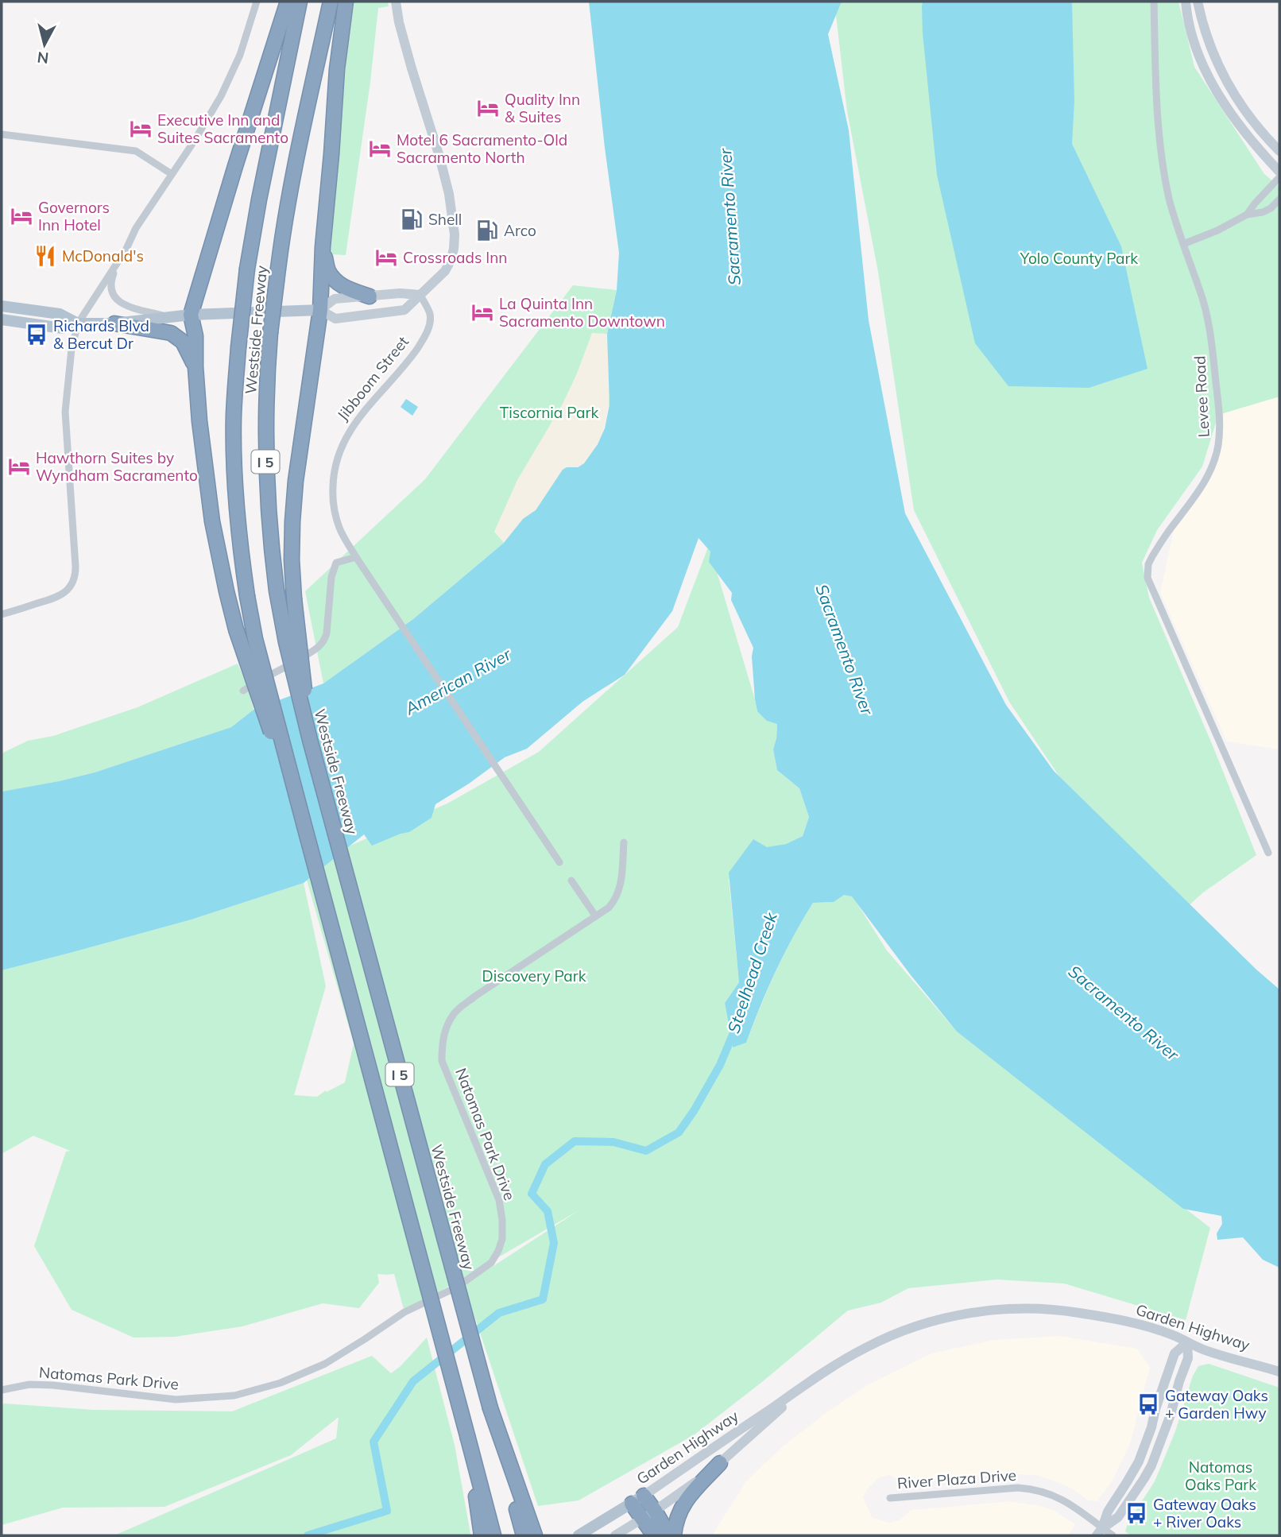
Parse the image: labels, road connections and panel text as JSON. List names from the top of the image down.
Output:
{
  "streets": {
    "highway": ["Westside Freeway", "I 5"],
    "main road": ["Garden Highway"],
    "street": [
      "Jibboom Street",
      "Levee Road",
      "Natomas Park Drive",
      "River Plaza Drive"
    ]
  },
  "water": ["Sacramento River", "American River", "Steelhead Creek"],
  "parks": [
    "Yolo County Park",
    "Tiscornia Park",
    "Discovery Park",
    "Natomas Oaks Park"
  ],
  "places": {
    "hotel": [
      "Quality Inn & Suites",
      "Executive Inn and Suites Sacramento",
      "Motel 6 Sacramento-Old Sacramento North",
      "Governors Inn Hotel",
      "Crossroads Inn",
      "La Quinta Inn Sacramento Downtown",
      "Hawthorn Suites by Wyndham Sacramento"
    ],
    "fuel station": ["Shell", "Arco"],
    "restaurant": ["McDonald's"],
    "bus stop": ["Richards Blvd & Bercut Dr", "Gateway Oaks + Garden Hwy", "Gateway Oaks + River Oaks"]
  },
  "north": "bottom"
}
